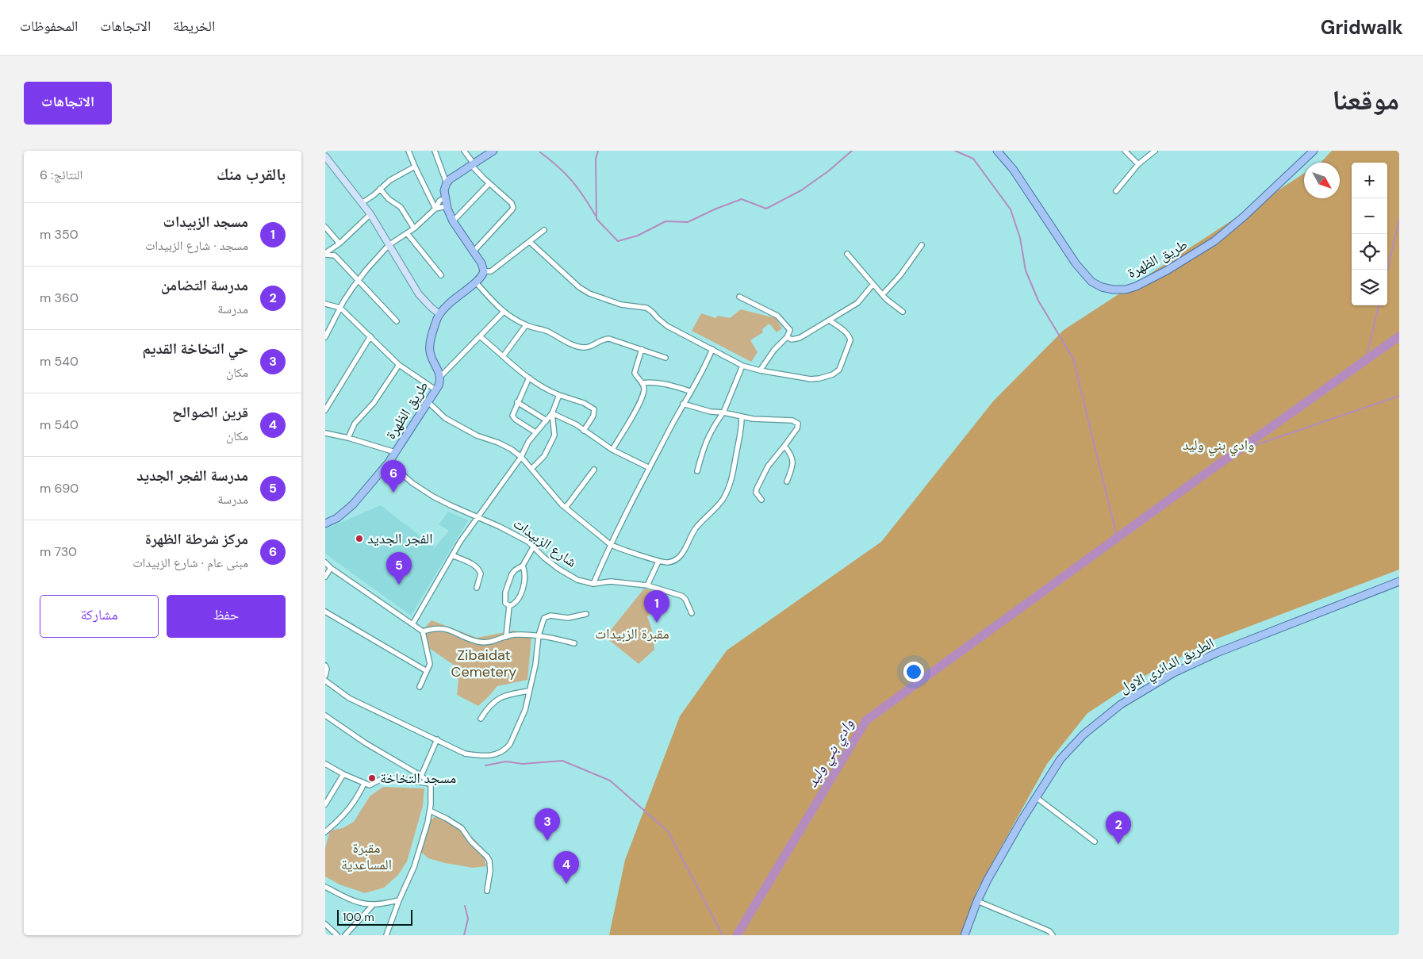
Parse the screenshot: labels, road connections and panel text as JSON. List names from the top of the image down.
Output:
{
  "streets": {
    "main road": ["طريق الظهرة", "الطريق الدائري الاول"],
    "street": ["شارع الزبيدات"]
  },
  "crossings": [
    ["طريق الظهرة", "شارع الزبيدات"]
  ],
  "water": ["وادي بني وليد"],
  "parks": [
    "وادي بني وليد",
    "مقبرة الزبيدات",
    "Zibaidat Cemetery",
    "مقبرة المساعدية"
  ],
  "places": ["الفجر الجديد", "مسجد التخاخة"],
  "scale_bar": "100 m",
  "north": "bottom right",
  "page": {
    "header": "Gridwalk",
    "nav": ["الخريطة", "الاتجاهات", "المحفوظات"],
    "title": "موقعنا",
    "buttons": [
      "الاتجاهات",
      ["حفظ", "مشاركة"]
    ],
    "heading": ["بالقرب منك", "النتائج: 6"],
    "map_buttons": ["+", "−"],
    "list": [
      {
        "mark": "1",
        "name": "مسجد الزبيدات",
        "note": "مسجد · شارع الزبيدات",
        "value": "350 m"
      },
      {
        "mark": "2",
        "name": "مدرسة التضامن",
        "note": "مدرسة",
        "value": "360 m"
      },
      {
        "mark": "3",
        "name": "حي التخاخة القديم",
        "note": "مكان",
        "value": "540 m"
      },
      {
        "mark": "4",
        "name": "قرين الصوالح",
        "note": "مكان",
        "value": "540 m"
      },
      {
        "mark": "5",
        "name": "مدرسة الفجر الجديد",
        "note": "مدرسة",
        "value": "690 m"
      },
      {
        "mark": "6",
        "name": "مركز شرطة الظهرة",
        "note": "مبنى عام · شارع الزبيدات",
        "value": "730 m"
      }
    ],
    "pins": [
      "6",
      "5",
      "1",
      "3",
      "2",
      "4"
    ],
    "scale": "100 m"
  }
}
